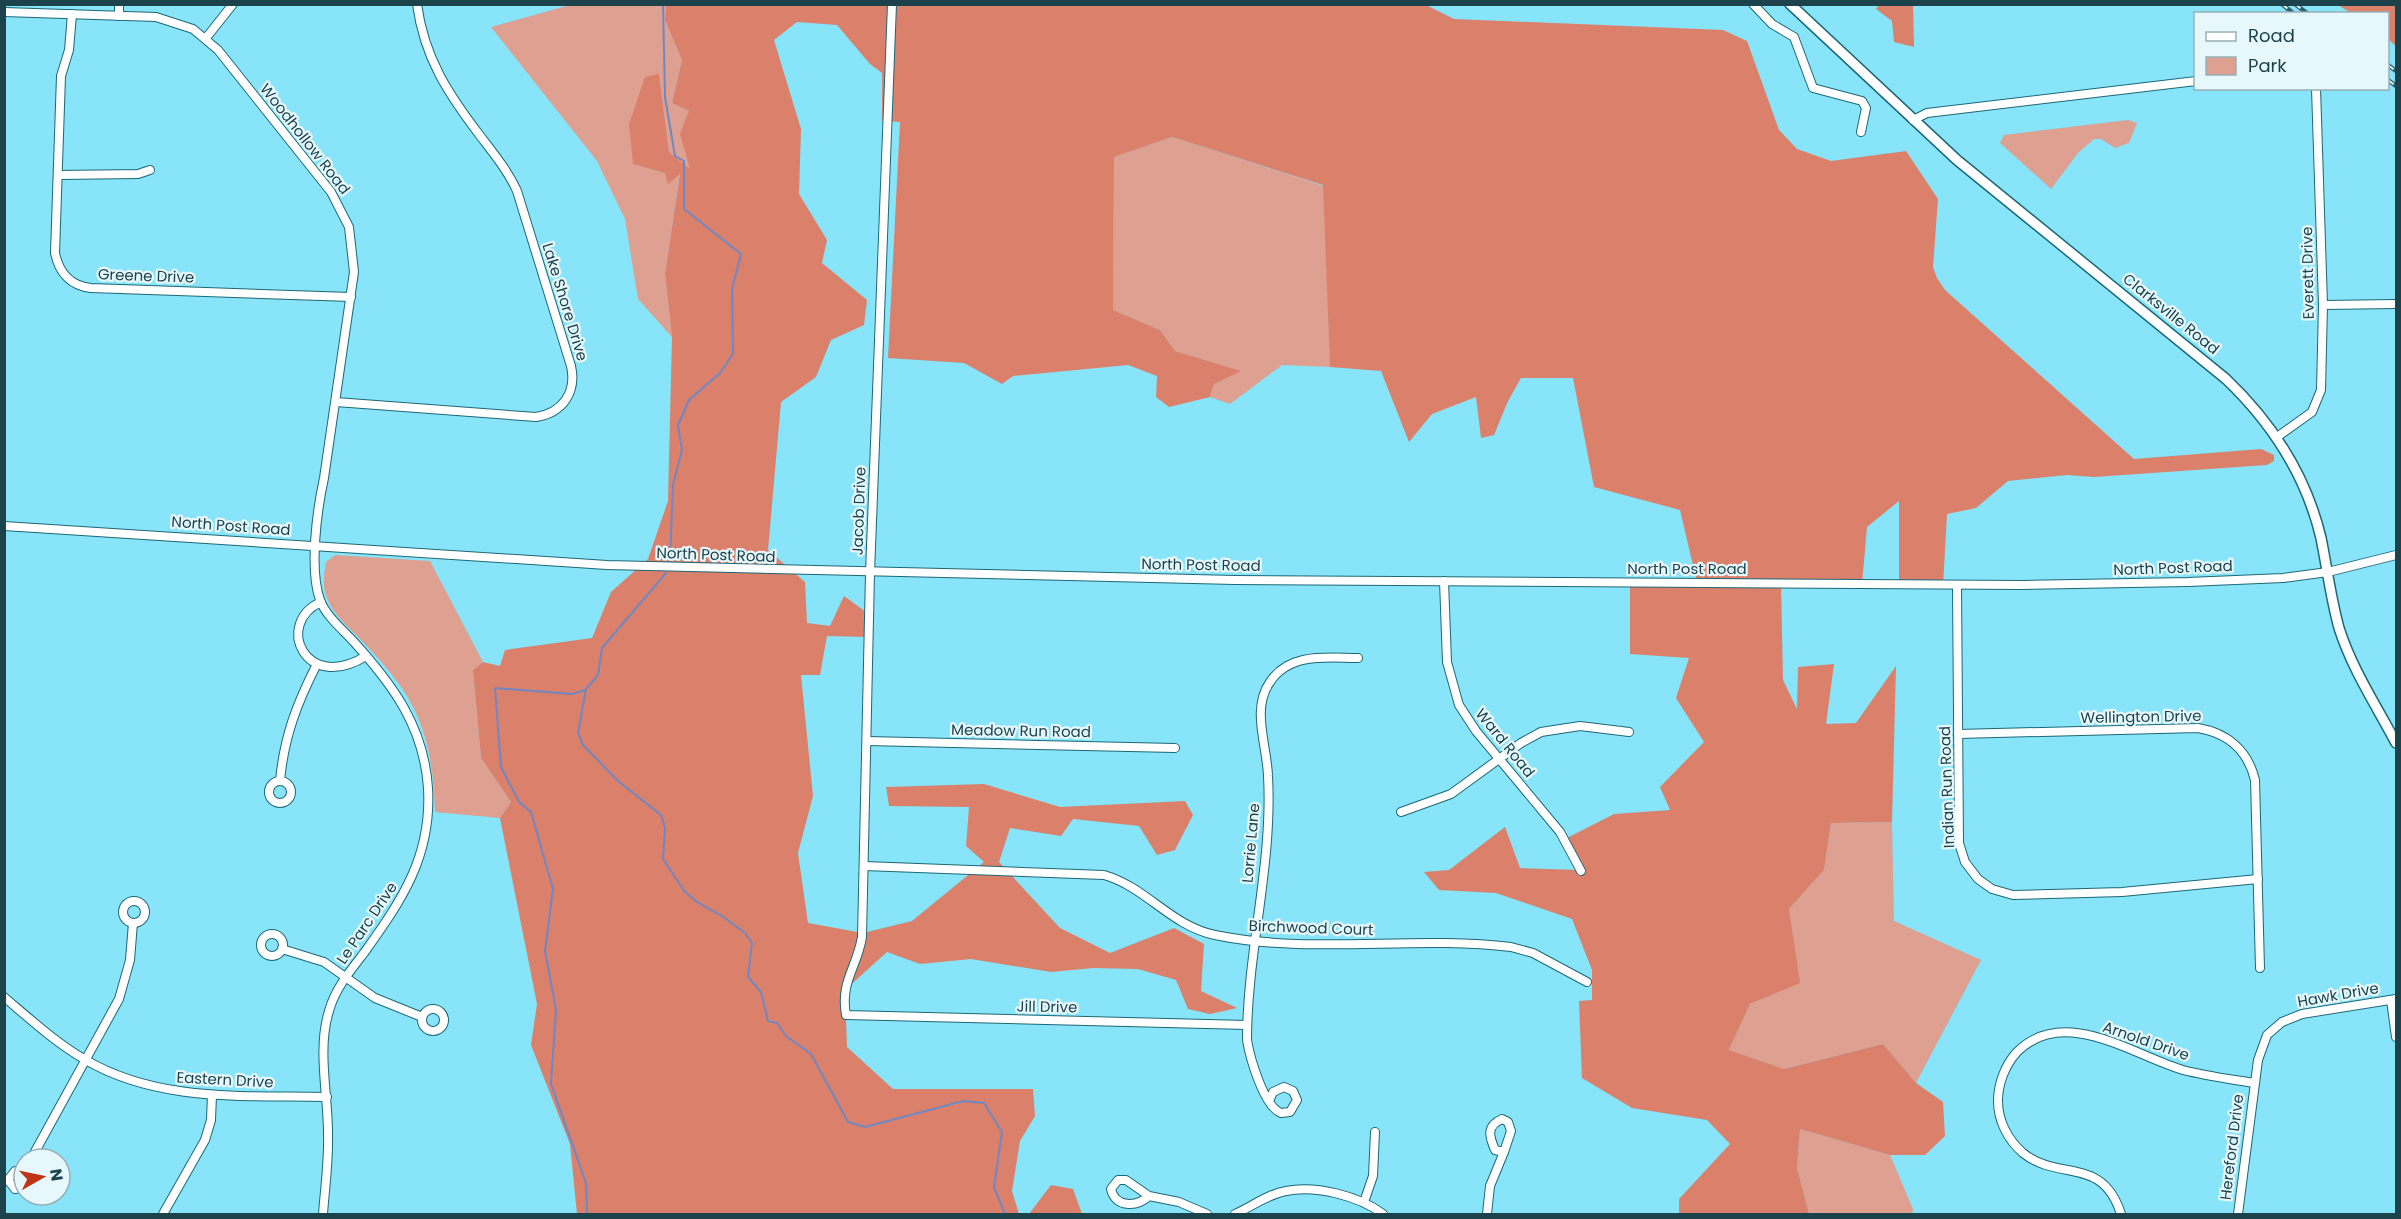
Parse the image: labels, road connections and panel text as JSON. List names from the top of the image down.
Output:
{
  "streets": {
    "street": [
      "Woodhollow Road",
      "Everett Drive",
      "Greene Drive",
      "Lake Shore Drive",
      "Clarksville Road",
      "Jacob Drive",
      "North Post Road",
      "Wellington Drive",
      "Meadow Run Road",
      "Ward Road",
      "Indian Run Road",
      "Lorrie Lane",
      "Le Parc Drive",
      "Birchwood Court",
      "Hawk Drive",
      "Jill Drive",
      "Arnold Drive",
      "Eastern Drive",
      "Hereford Drive"
    ]
  },
  "crossings": [
    ["Woodhollow Road", "Greene Drive"],
    ["Woodhollow Road", "Lake Shore Drive"],
    ["Woodhollow Road", "North Post Road"],
    ["Everett Drive", "Clarksville Road"],
    ["Clarksville Road", "North Post Road"],
    ["Jacob Drive", "North Post Road"],
    ["Jacob Drive", "Meadow Run Road"],
    ["Jacob Drive", "Birchwood Court"],
    ["Jacob Drive", "Jill Drive"],
    ["North Post Road", "Ward Road"],
    ["North Post Road", "Indian Run Road"],
    ["Wellington Drive", "Indian Run Road"],
    ["Lorrie Lane", "Birchwood Court"],
    ["Lorrie Lane", "Jill Drive"],
    ["Le Parc Drive", "Eastern Drive"],
    ["Hawk Drive", "Arnold Drive"],
    ["Hawk Drive", "Hereford Drive"],
    ["Arnold Drive", "Hereford Drive"]
  ],
  "legend": ["Road", "Park"],
  "north": "right"
}
